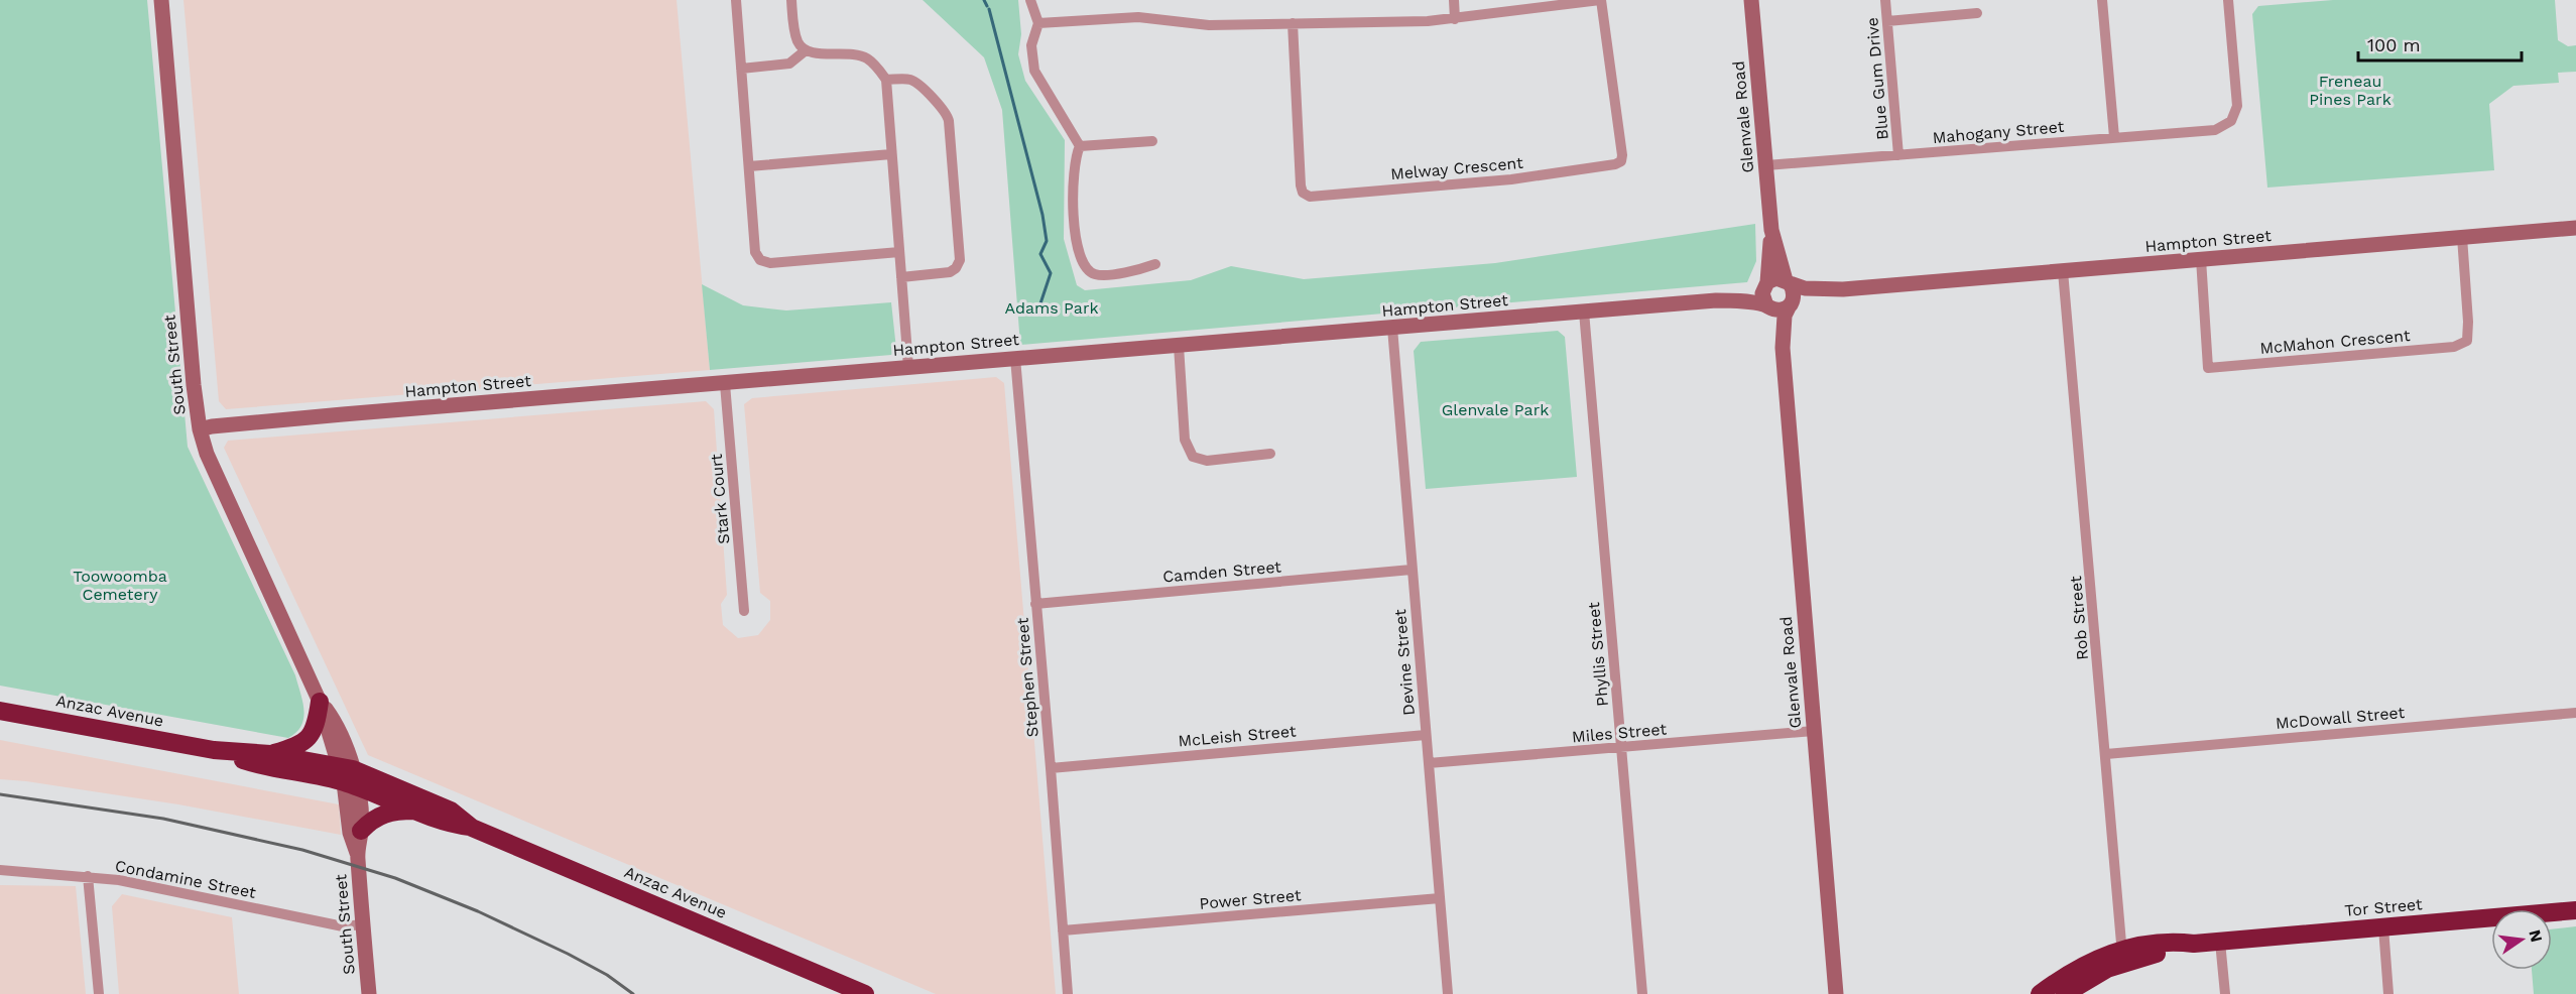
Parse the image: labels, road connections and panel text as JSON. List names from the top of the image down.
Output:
{
  "streets": {
    "highway": ["Anzac Avenue", "Tor Street"],
    "street": [
      "Blue Gum Drive",
      "Glenvale Road",
      "Mahogany Street",
      "Melway Crescent",
      "Hampton Street",
      "McMahon Crescent",
      "South Street",
      "Stark Court",
      "Camden Street",
      "Rob Street",
      "Phyllis Street",
      "Devine Street",
      "Stephen Street",
      "McDowall Street",
      "Miles Street",
      "McLeish Street",
      "Condamine Street",
      "Power Street"
    ]
  },
  "crossings": [
    ["Blue Gum Drive", "Mahogany Street"],
    ["Glenvale Road", "Mahogany Street"],
    ["Glenvale Road", "Hampton Street"],
    ["Glenvale Road", "Miles Street"],
    ["Hampton Street", "McMahon Crescent"],
    ["Hampton Street", "South Street"],
    ["Hampton Street", "Stark Court"],
    ["Hampton Street", "Rob Street"],
    ["Hampton Street", "Phyllis Street"],
    ["Hampton Street", "Devine Street"],
    ["Hampton Street", "Stephen Street"],
    ["South Street", "Anzac Avenue"],
    ["South Street", "Condamine Street"],
    ["Camden Street", "Devine Street"],
    ["Camden Street", "Stephen Street"],
    ["Rob Street", "McDowall Street"],
    ["Rob Street", "Tor Street"],
    ["Phyllis Street", "Miles Street"],
    ["Devine Street", "Miles Street"],
    ["Devine Street", "McLeish Street"],
    ["Devine Street", "Power Street"],
    ["Stephen Street", "McLeish Street"],
    ["Stephen Street", "Power Street"]
  ],
  "parks": [
    "Freneau Pines Park",
    "Adams Park",
    "Glenvale Park",
    "Toowoomba Cemetery"
  ],
  "scale_bar": "100 m",
  "north": "right"
}
